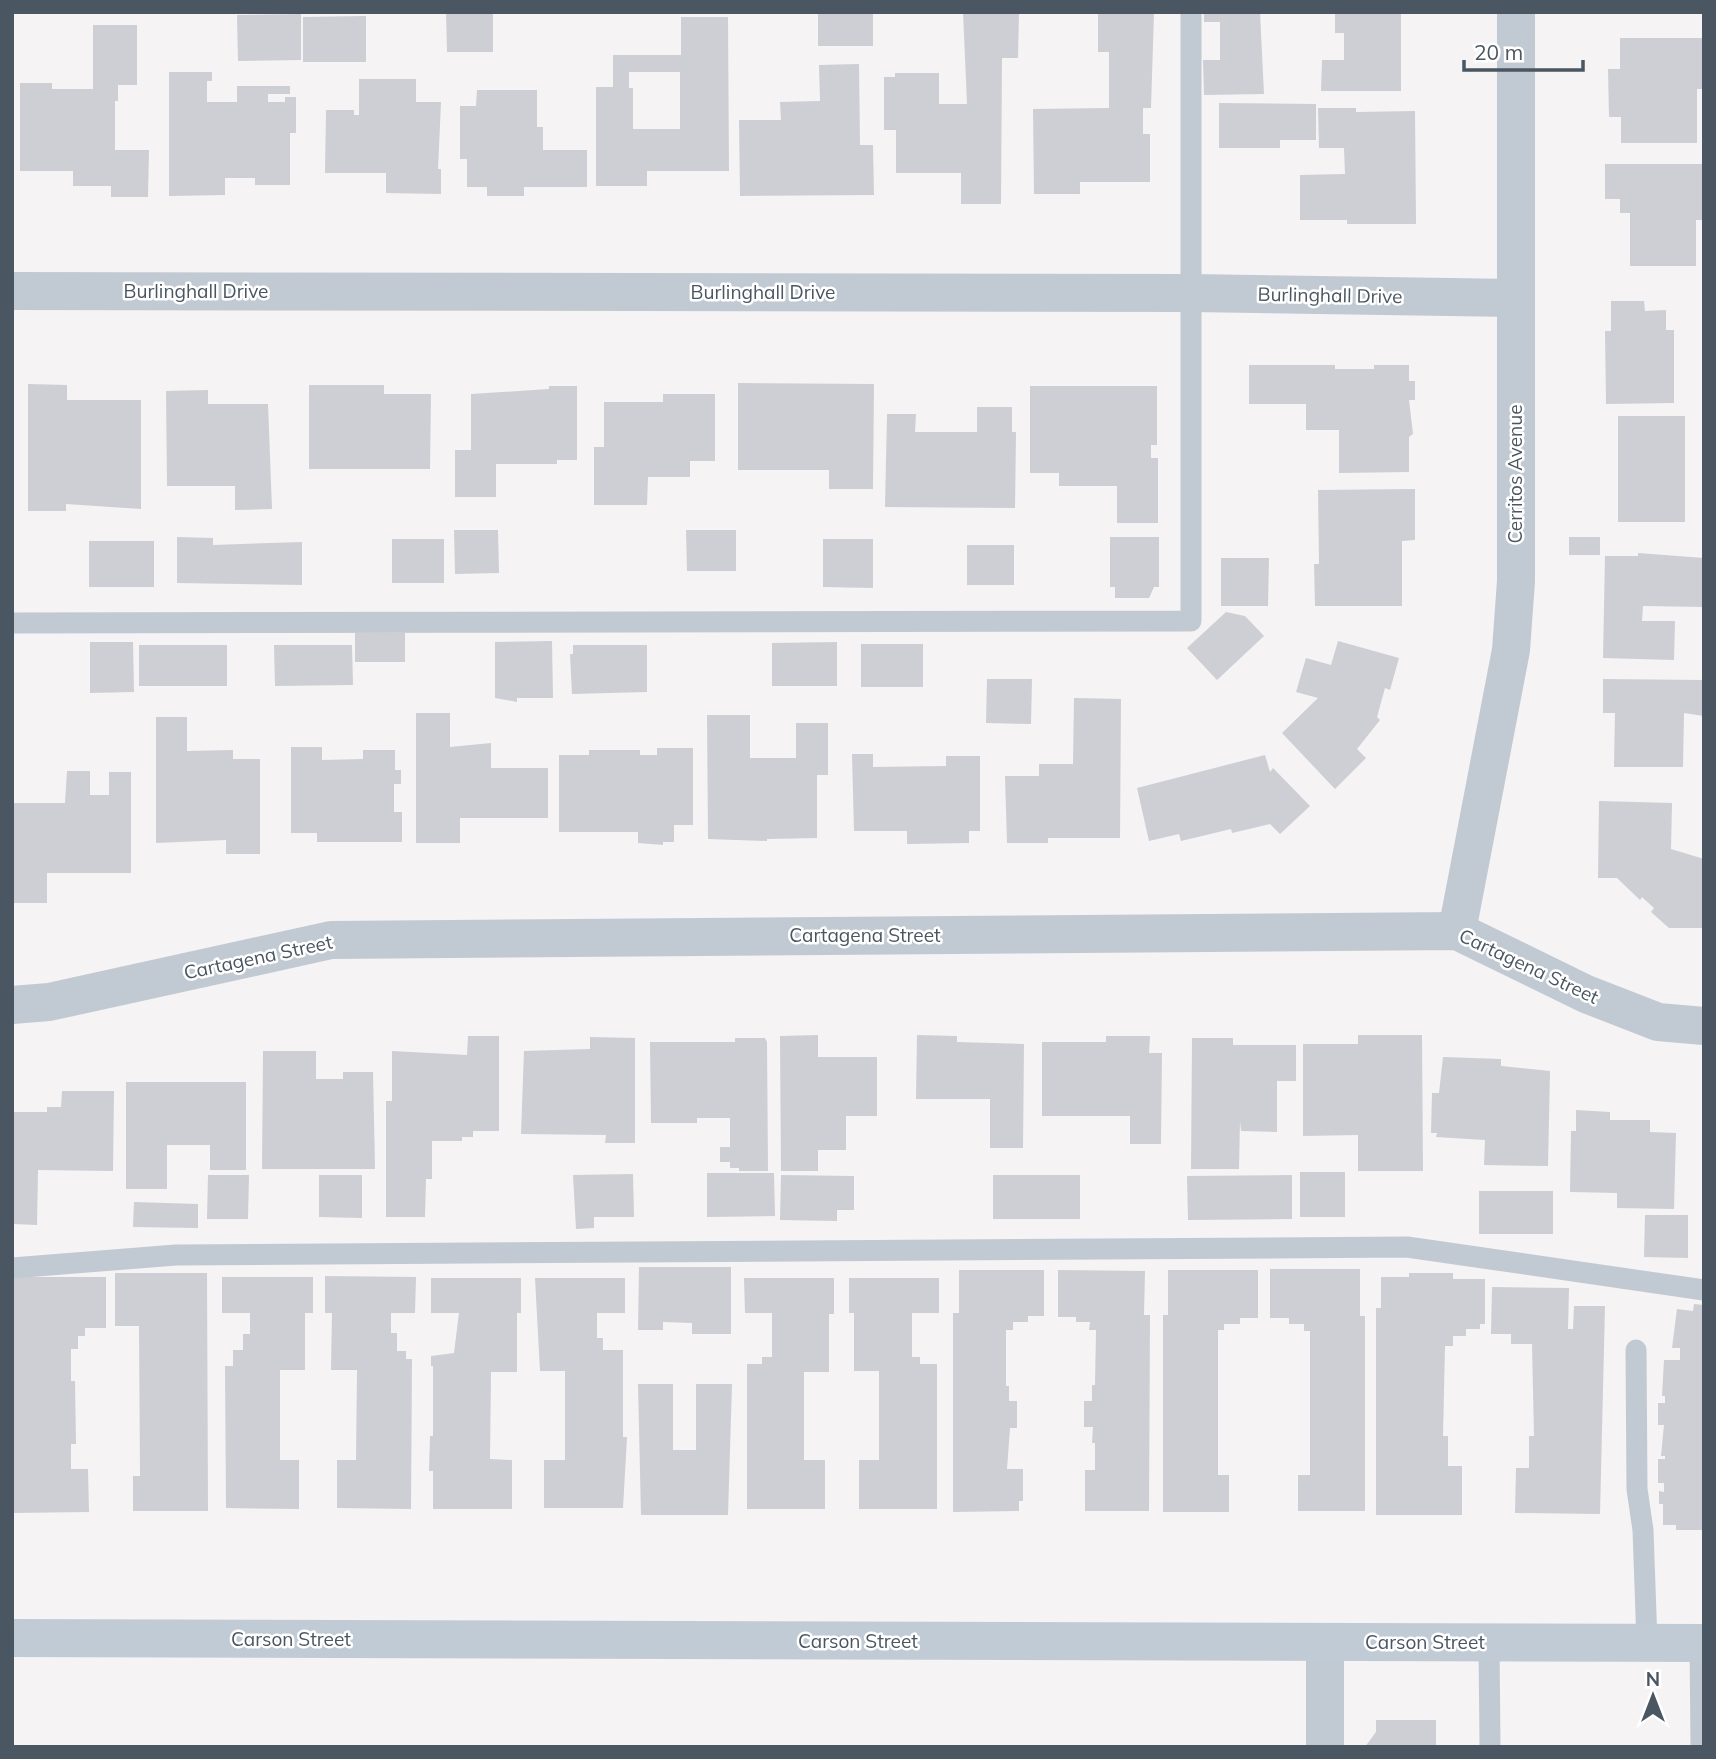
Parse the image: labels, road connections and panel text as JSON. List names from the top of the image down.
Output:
{
  "streets": {
    "main road": ["Carson Street"],
    "street": ["Burlinghall Drive", "Cerritos Avenue", "Cartagena Street"]
  },
  "crossings": [
    ["Burlinghall Drive", "Cerritos Avenue"],
    ["Cerritos Avenue", "Cartagena Street"]
  ],
  "scale_bar": "20 m",
  "north": "top"
}
